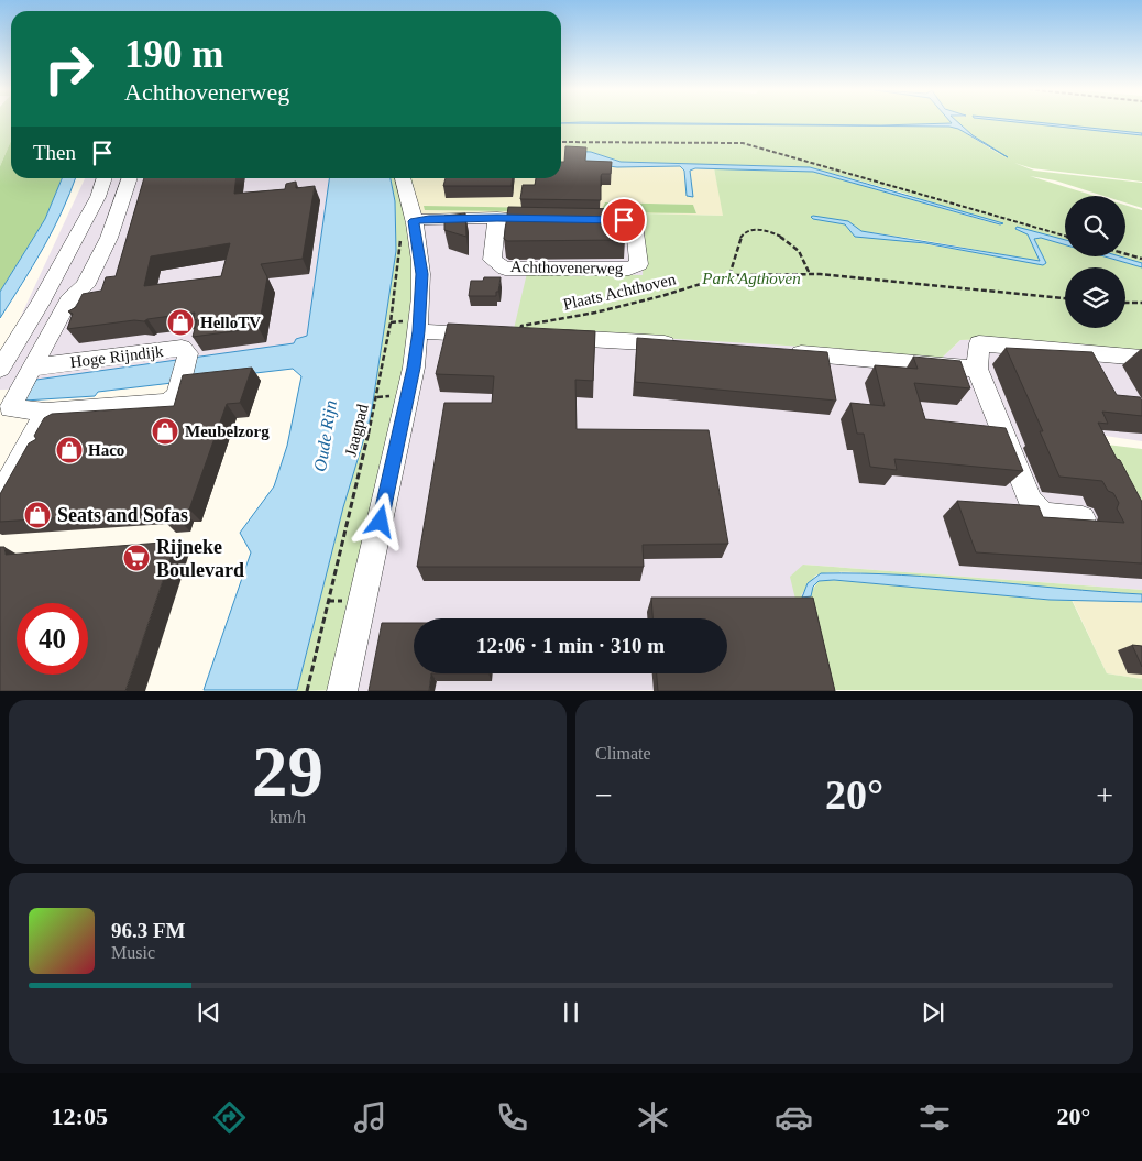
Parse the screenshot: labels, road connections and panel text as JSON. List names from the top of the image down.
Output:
{
  "streets": {
    "street": ["Achthovenerweg", "Hoge Rijndijk"],
    "path": ["Plaats Achthoven", "Jaagpad"]
  },
  "water": ["Oude Rijn"],
  "parks": ["Park Agthoven"],
  "places": {
    "shop": [
      "HelloTV",
      "Meubelzorg",
      "Haco",
      "Seats and Sofas"
    ],
    "supermarket": ["Rijneke Boulevard"]
  },
  "page": {
    "turn": ["190 m", "Achthovenerweg"],
    "then": "Then",
    "limit": "40",
    "trip": "12:06 · 1 min · 310 m",
    "tile": [
      ["29", "km/h"],
      "Climate"
    ],
    "heat": ["−", "20°", "+"],
    "song": ["96.3 FM", "Music"],
    "tabs": ["12:05", "20°"]
  }
}
